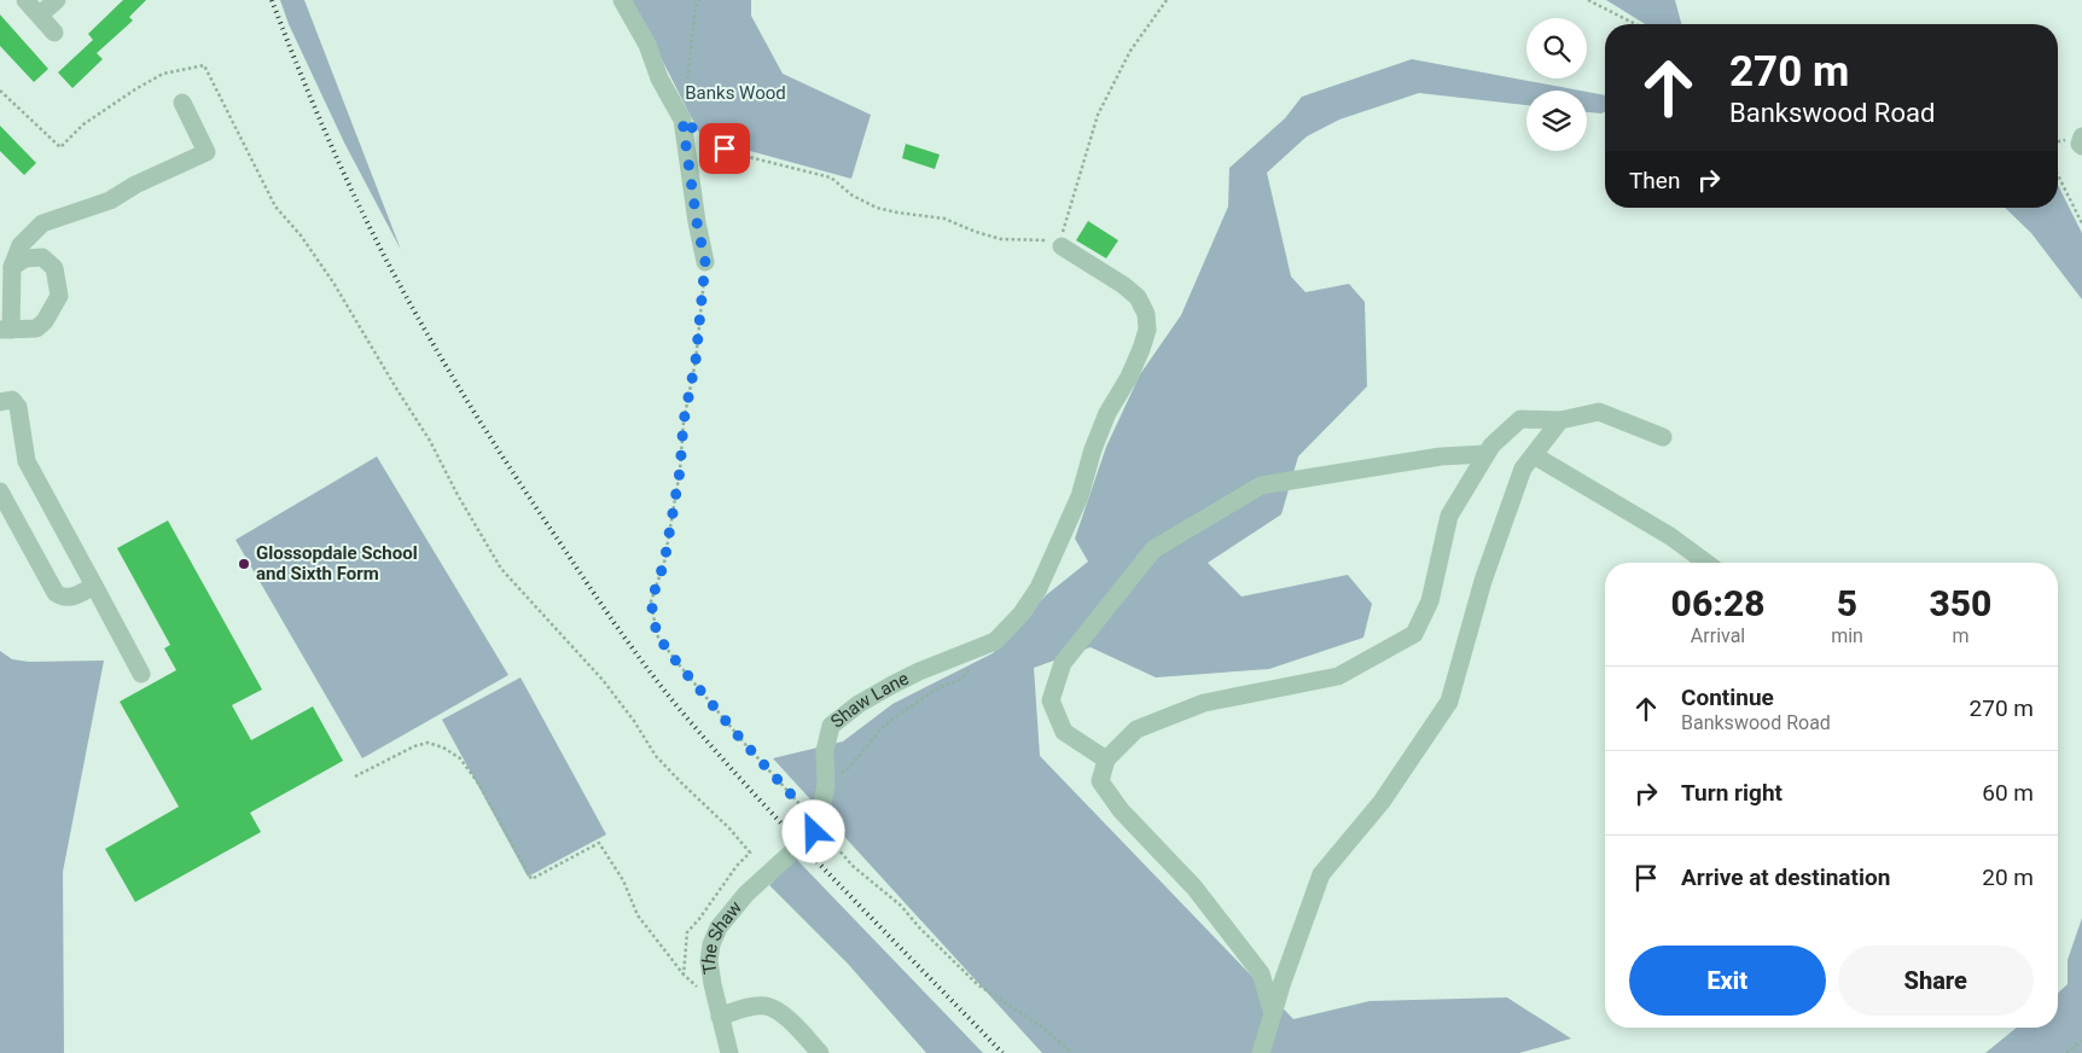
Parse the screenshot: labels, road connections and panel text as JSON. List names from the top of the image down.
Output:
{
  "streets": {
    "street": ["Shaw Lane", "The Shaw"]
  },
  "crossings": [
    ["Shaw Lane", "The Shaw"]
  ],
  "parks": ["Banks Wood"],
  "places": ["Glossopdale School and Sixth Form"],
  "page": {
    "turn": ["270 m", "Bankswood Road"],
    "then": "Then",
    "eta": [
      "06:28",
      "Arrival",
      "5",
      "min",
      "350",
      "m"
    ],
    "list": [
      {
        "name": "Continue",
        "note": "Bankswood Road",
        "value": "270 m"
      },
      {
        "name": "Turn right",
        "value": "60 m"
      },
      {
        "name": "Arrive at destination",
        "value": "20 m"
      }
    ],
    "buttons": ["Exit", "Share"]
  }
}
